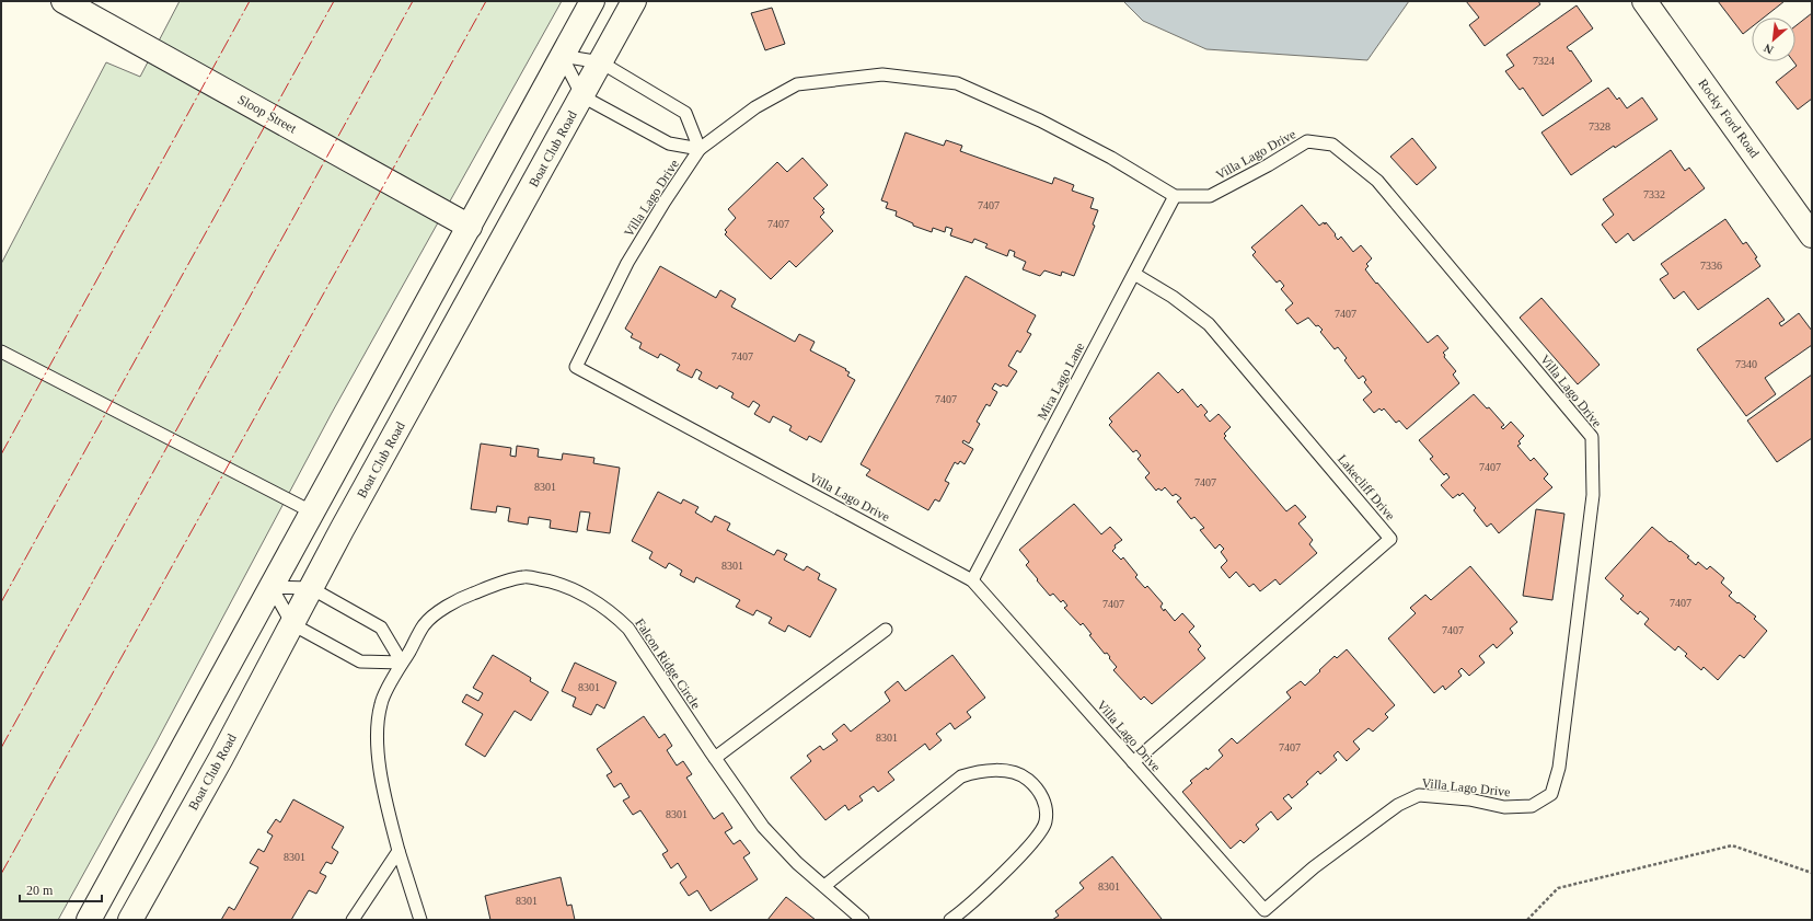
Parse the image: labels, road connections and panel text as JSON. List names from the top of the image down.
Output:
{
  "streets": {
    "main road": ["Sloop Street", "Rocky Ford Road", "Boat Club Road"],
    "lane": [
      "Villa Lago Drive",
      "Mira Lago Lane",
      "Lakecliff Drive",
      "Falcon Ridge Circle"
    ]
  },
  "crossings": [
    ["Boat Club Road", "Villa Lago Drive"],
    ["Villa Lago Drive", "Mira Lago Lane"],
    ["Villa Lago Drive", "Lakecliff Drive"],
    ["Mira Lago Lane", "Lakecliff Drive"]
  ],
  "house_numbers": [
    "7324",
    "7328",
    "7332",
    "7407",
    "7407",
    "7336",
    "7407",
    "7407",
    "7340",
    "7407",
    "7407",
    "7407",
    "8301",
    "8301",
    "7407",
    "7407",
    "7407",
    "8301",
    "8301",
    "7407",
    "8301",
    "8301",
    "8301",
    "8301"
  ],
  "scale_bar": "20 m",
  "north": "bottom left"
}
